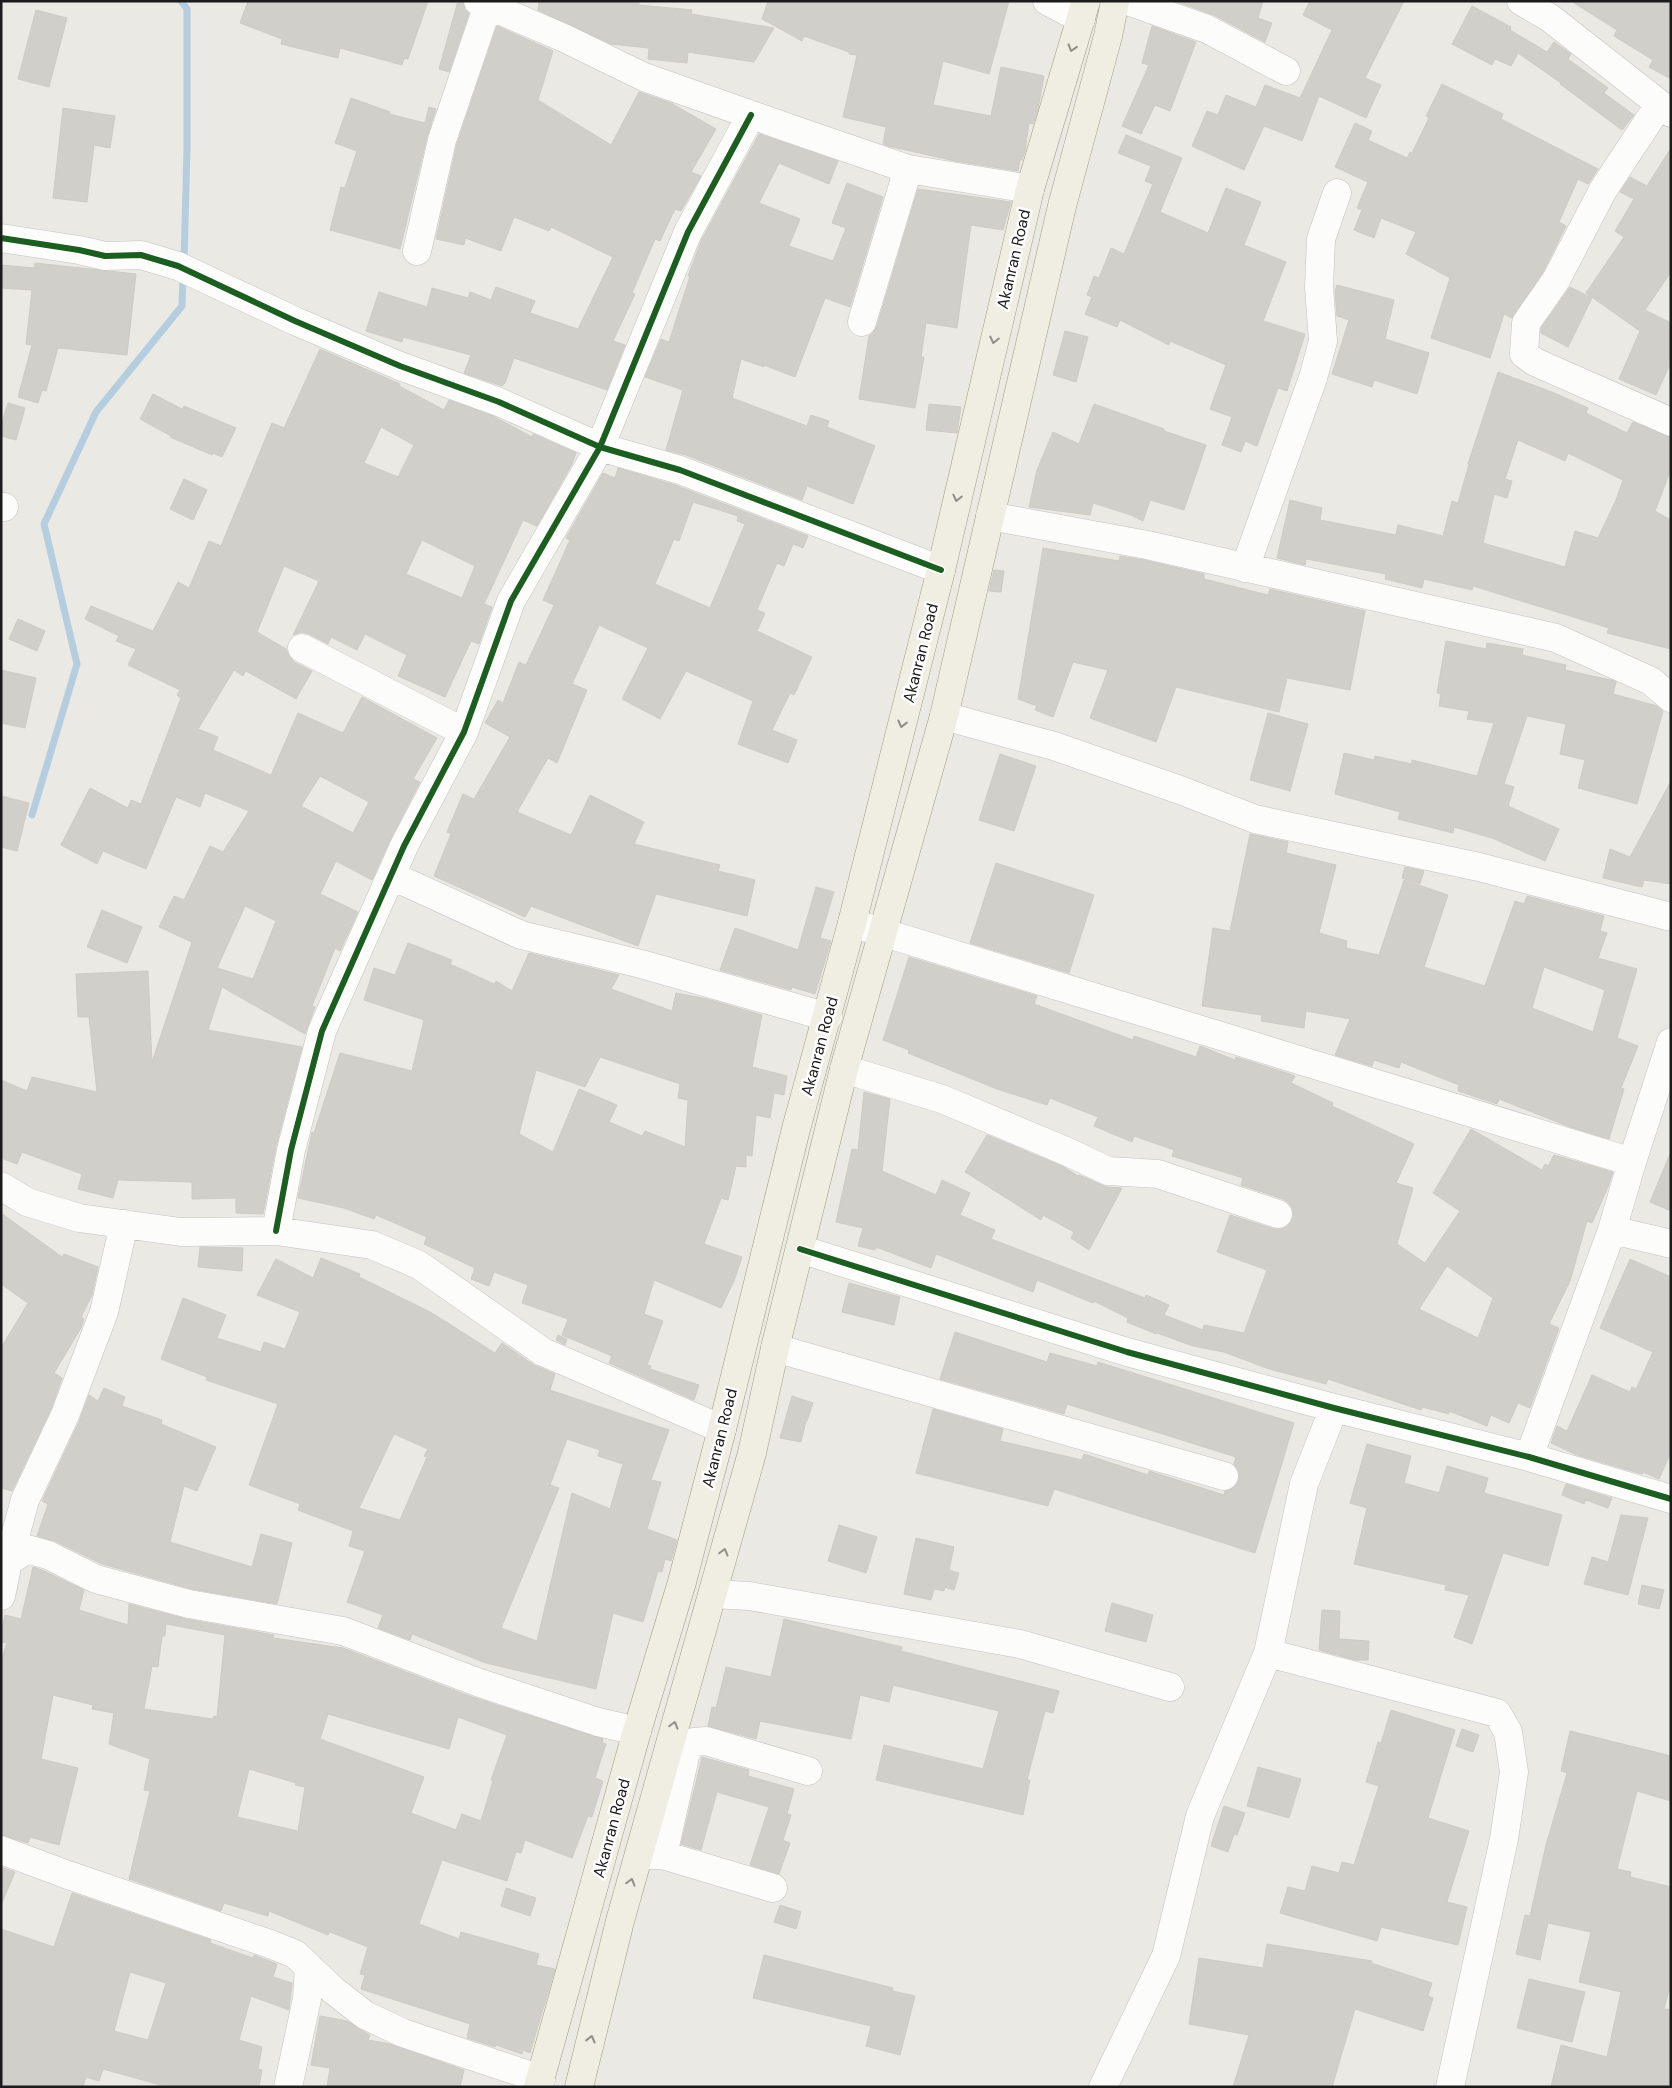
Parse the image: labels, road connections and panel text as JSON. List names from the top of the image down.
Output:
{
  "streets": {
    "main road": ["Akanran Road"]
  }
}
